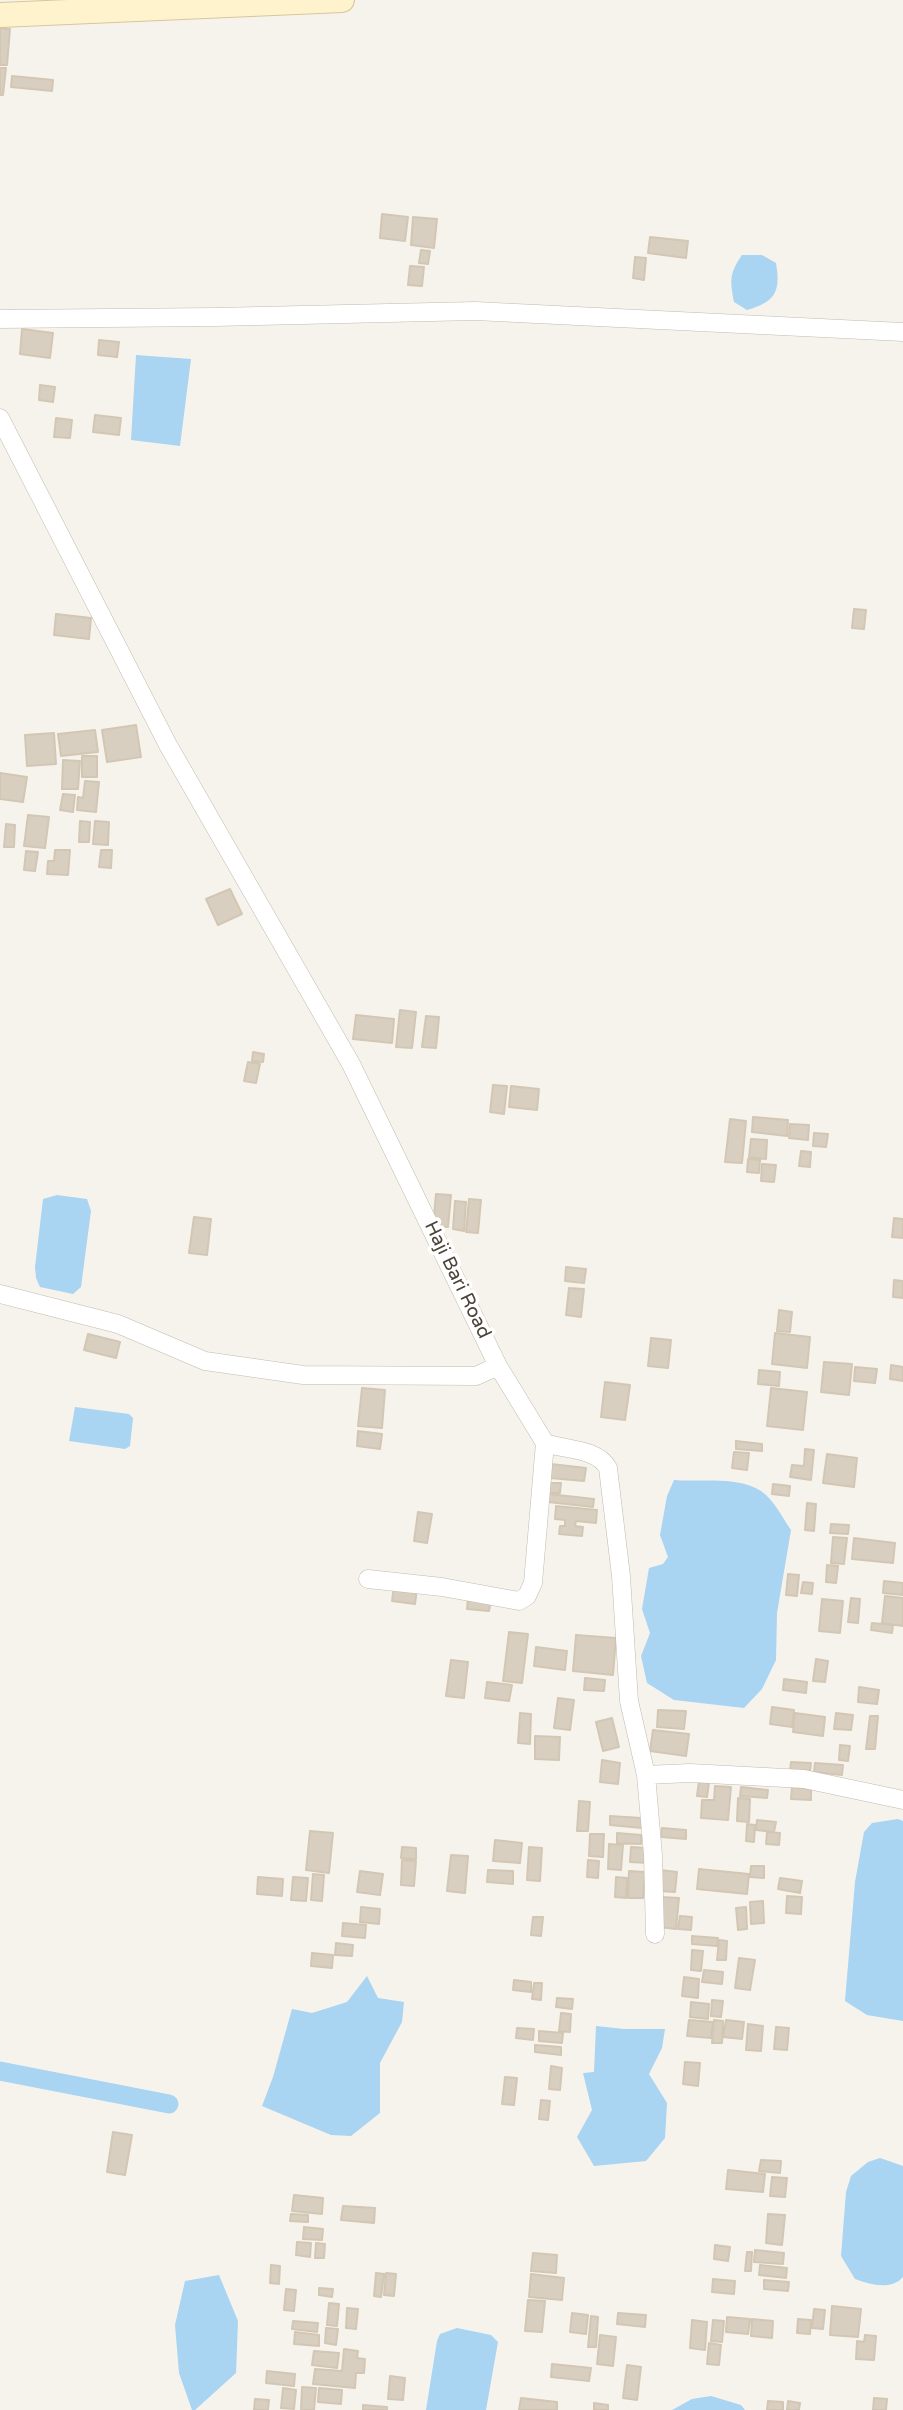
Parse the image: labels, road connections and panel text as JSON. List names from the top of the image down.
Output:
{
  "streets": {
    "street": ["Haji Bari Road"]
  }
}
